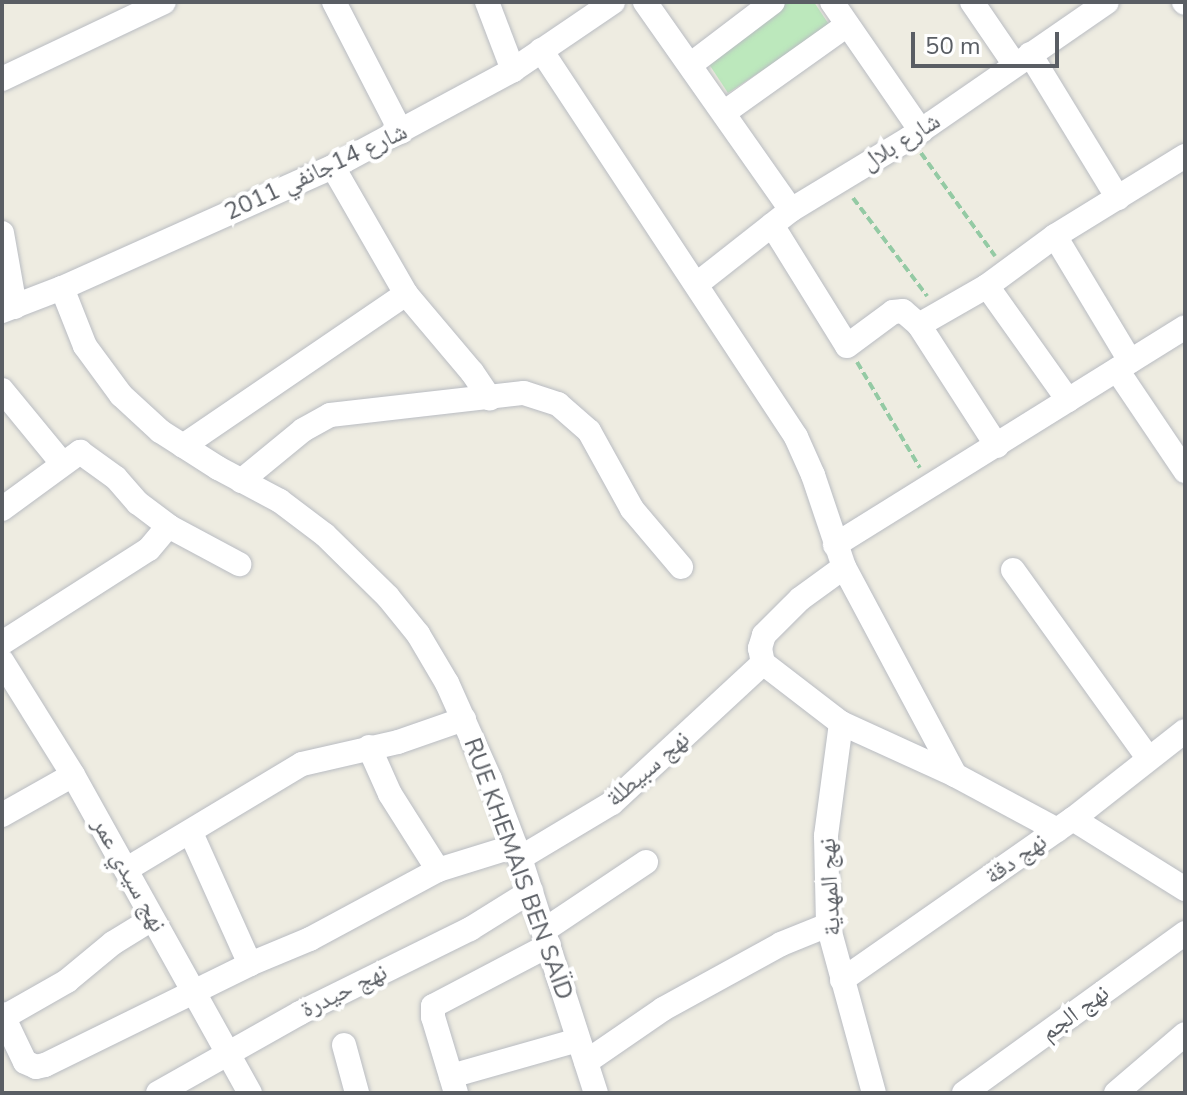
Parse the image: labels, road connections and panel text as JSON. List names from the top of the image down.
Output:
{
  "streets": {
    "street": [
      "شارع بلال",
      "شارع 14جانفي 2011",
      "نهج سبيطلة",
      "نهج دقة",
      "RUE KHEMAIS BEN SAÏD",
      "نهج سيدي عمر",
      "نهج المهدية",
      "نهج حيدرة",
      "نهج الجم"
    ]
  },
  "crossings": [
    ["شارع 14جانفي 2011", "RUE KHEMAIS BEN SAÏD"],
    ["نهج سبيطلة", "RUE KHEMAIS BEN SAÏD"],
    ["نهج سبيطلة", "نهج سيدي عمر"],
    ["نهج دقة", "نهج المهدية"],
    ["RUE KHEMAIS BEN SAÏD", "نهج حيدرة"],
    ["نهج سيدي عمر", "نهج حيدرة"]
  ],
  "scale_bar": "50 m"
}
